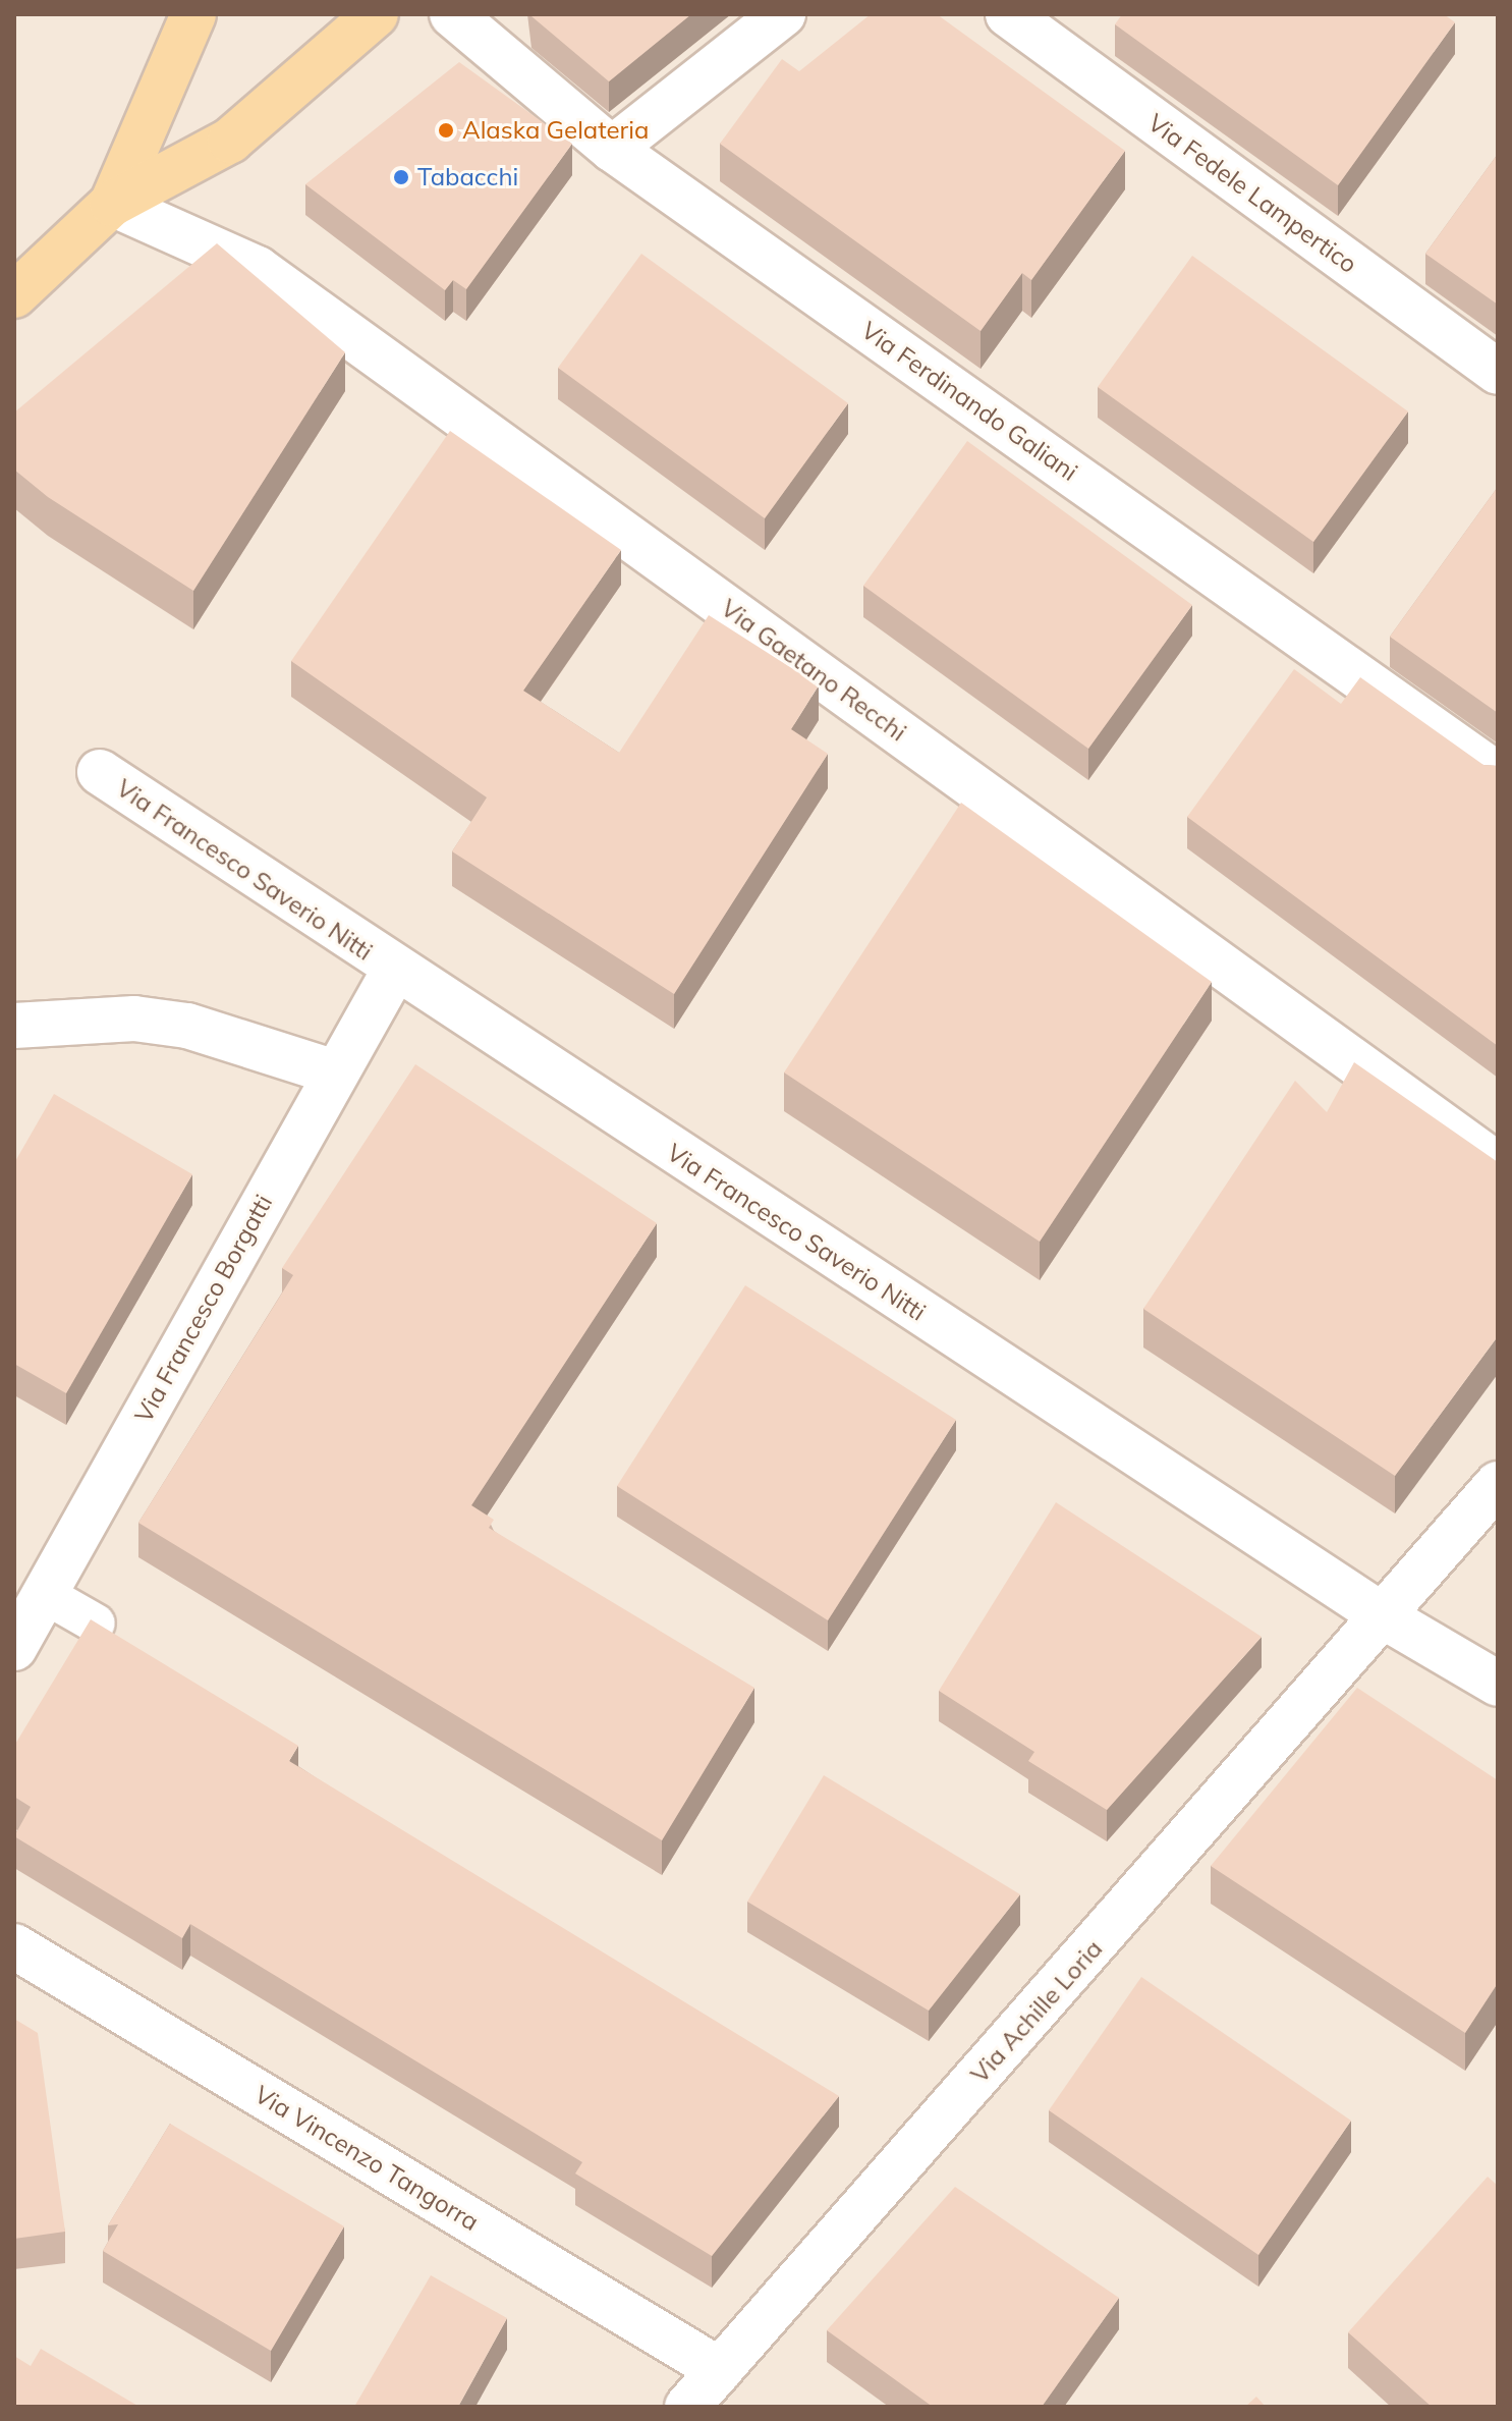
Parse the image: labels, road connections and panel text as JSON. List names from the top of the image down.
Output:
{
  "streets": {
    "street": [
      "Via Fedele Lampertico",
      "Via Ferdinando Galiani",
      "Via Gaetano Recchi",
      "Via Francesco Saverio Nitti",
      "Via Francesco Borgatti",
      "Via Achille Loria",
      "Via Vincenzo Tangorra"
    ]
  },
  "crossings": [
    ["Via Francesco Saverio Nitti", "Via Francesco Borgatti"],
    ["Via Francesco Saverio Nitti", "Via Achille Loria"],
    ["Via Achille Loria", "Via Vincenzo Tangorra"]
  ],
  "places": ["Alaska Gelateria", "Tabacchi"]
}
